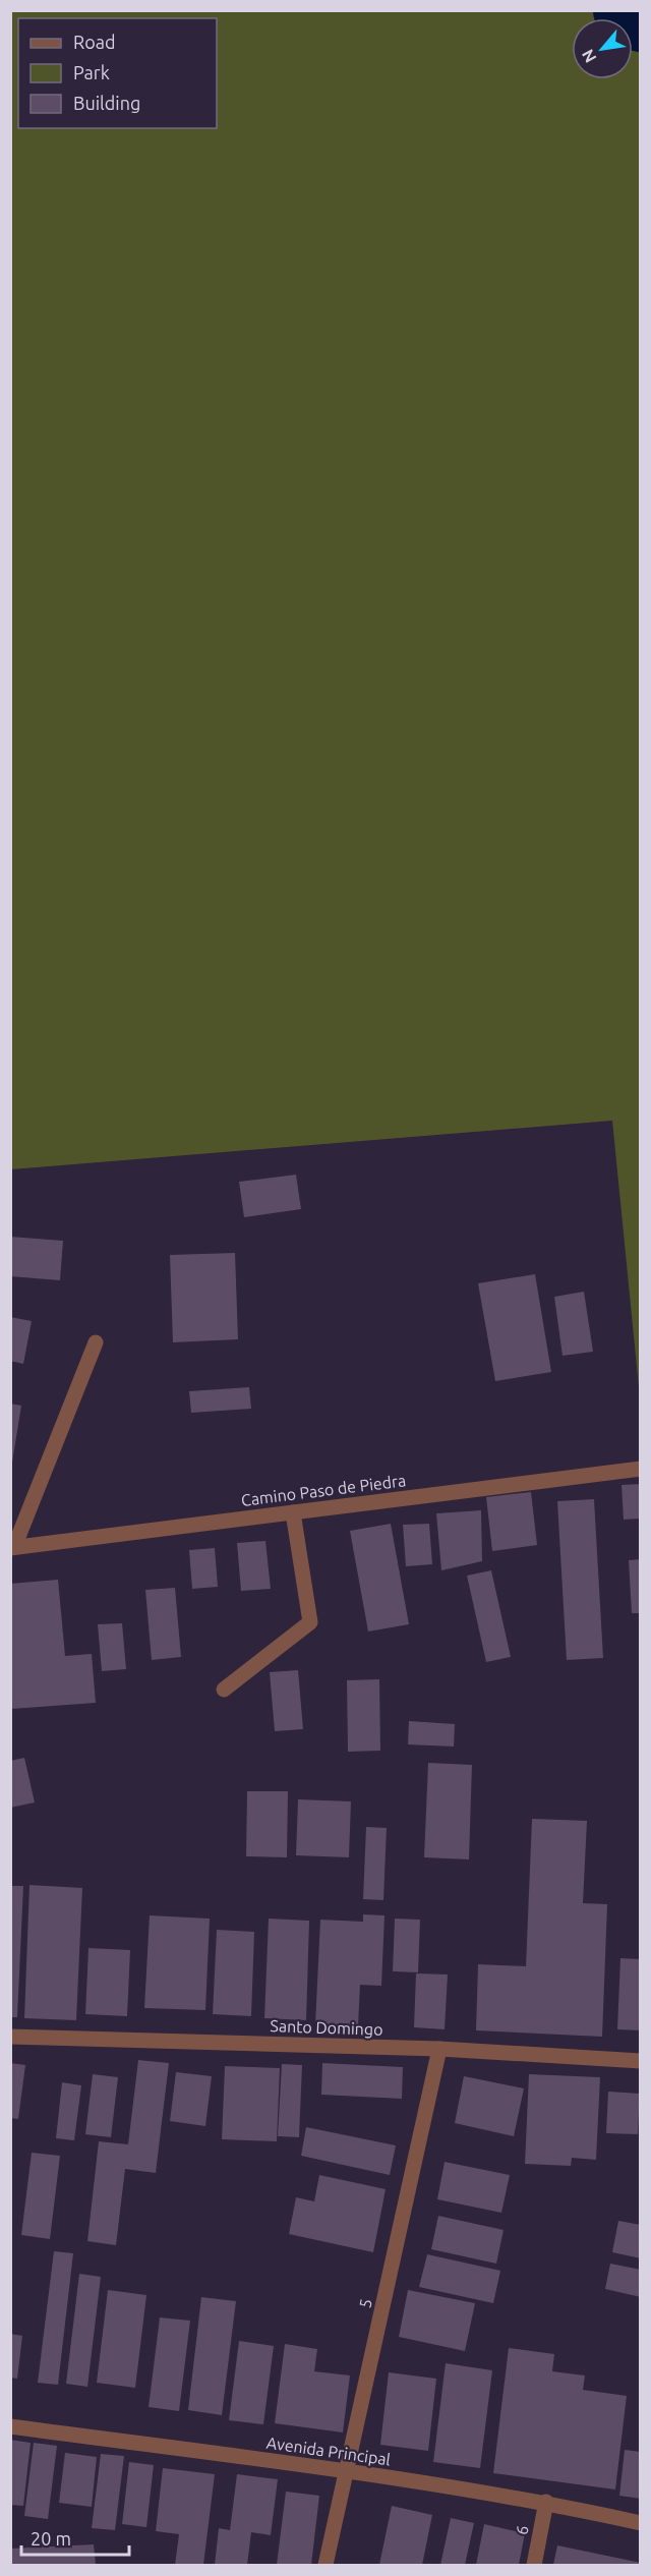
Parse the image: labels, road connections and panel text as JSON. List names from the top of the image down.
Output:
{
  "streets": {
    "street": [
      "Camino Paso de Piedra",
      "Santo Domingo",
      "5",
      "Avenida Principal",
      "6"
    ]
  },
  "crossings": [
    ["Santo Domingo", "5"],
    ["5", "Avenida Principal"],
    ["Avenida Principal", "6"]
  ],
  "legend": ["Road", "Park", "Building"],
  "scale_bar": "20 m",
  "north": "bottom left"
}
